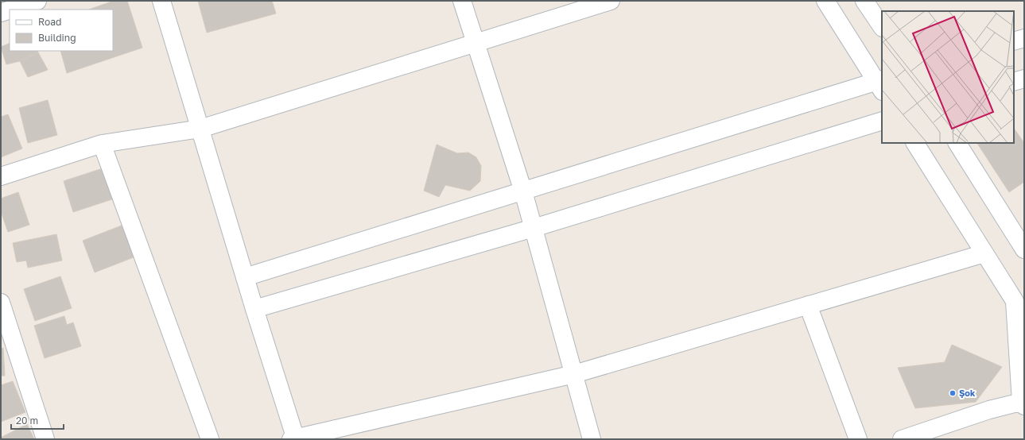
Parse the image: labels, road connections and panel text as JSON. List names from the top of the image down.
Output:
{
  "places": ["Şok"],
  "legend": ["Road", "Building"],
  "scale_bar": "20 m"
}
